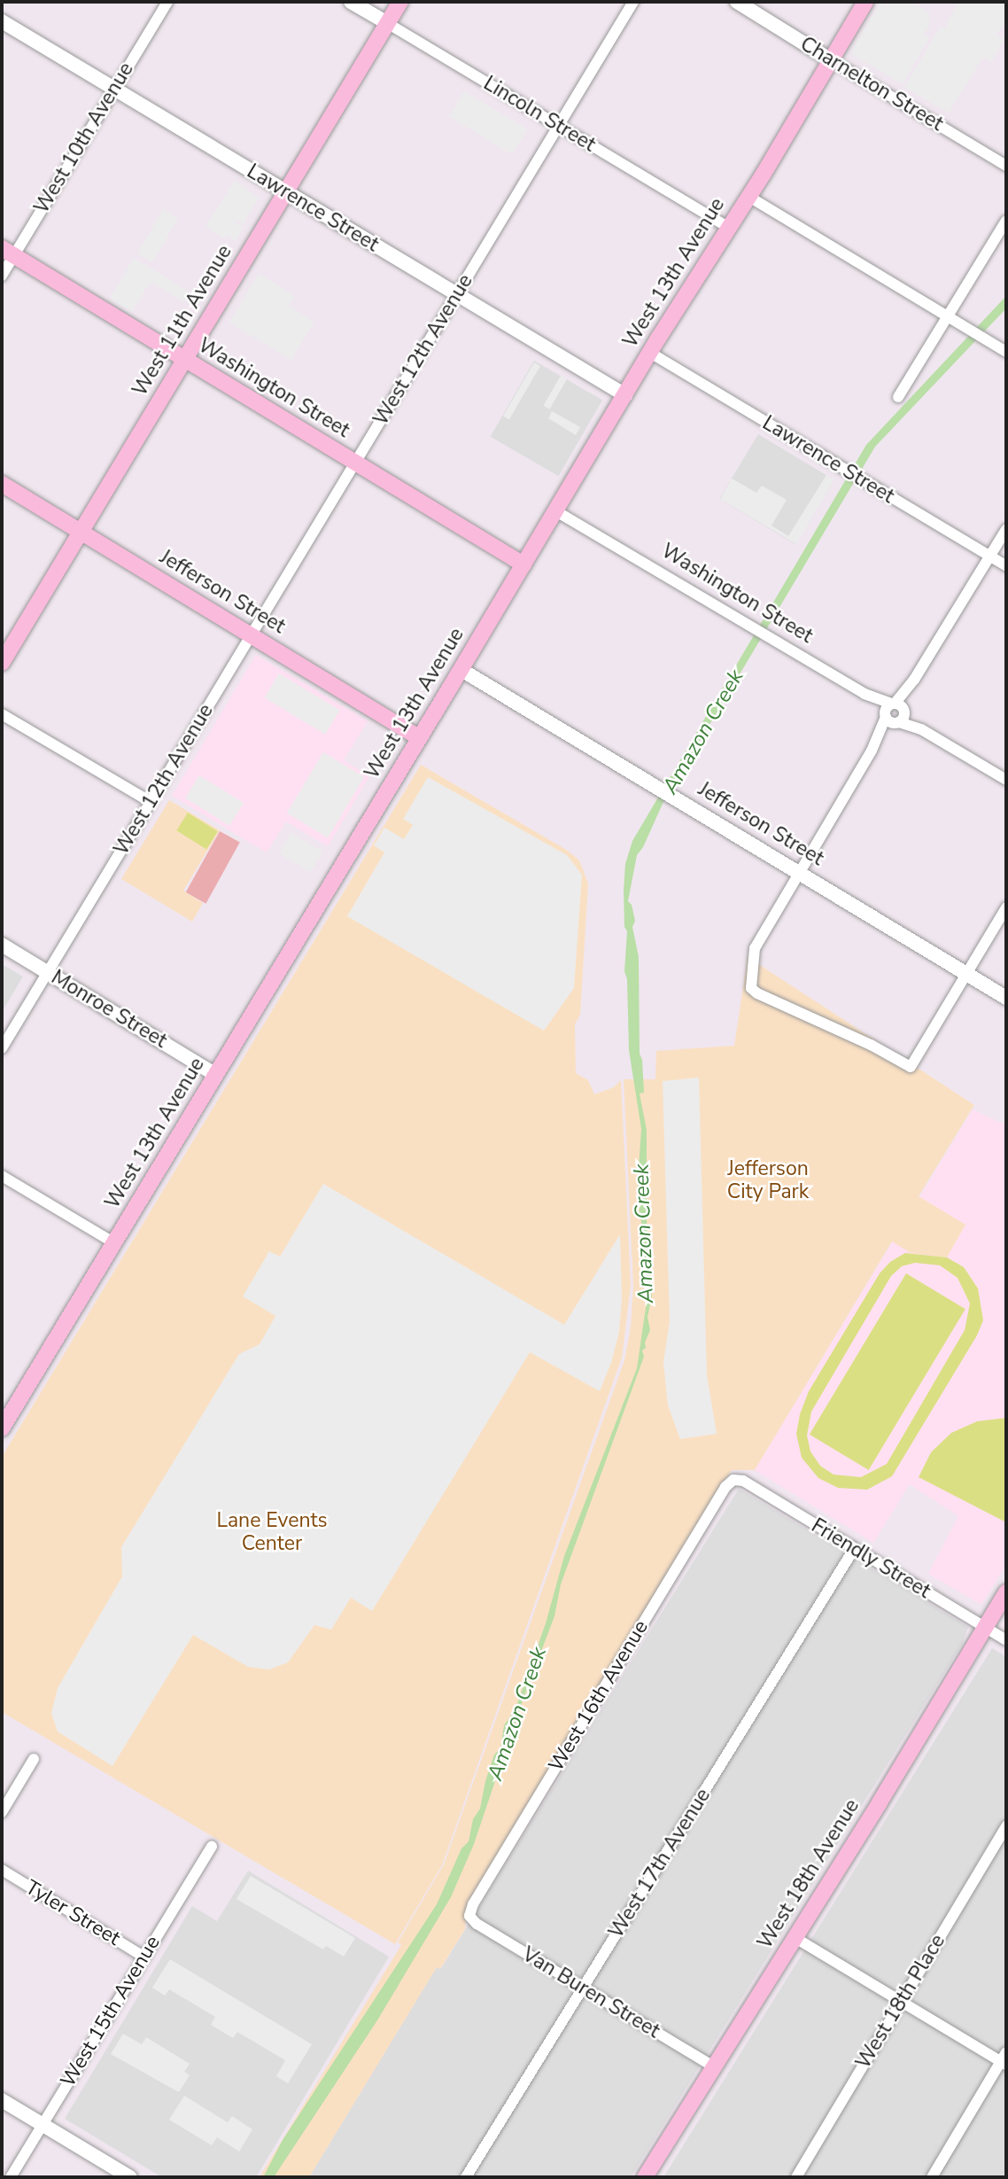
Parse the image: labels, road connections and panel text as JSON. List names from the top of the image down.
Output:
{
  "streets": {
    "main road": [
      "West 13th Avenue",
      "West 11th Avenue",
      "Washington Street",
      "Jefferson Street",
      "West 18th Avenue"
    ],
    "street": [
      "Charnelton Street",
      "Lincoln Street",
      "West 10th Avenue",
      "Lawrence Street",
      "West 12th Avenue",
      "Monroe Street",
      "Friendly Street",
      "West 16th Avenue",
      "West 17th Avenue",
      "Tyler Street",
      "Van Buren Street",
      "West 18th Place",
      "West 15th Avenue"
    ]
  },
  "crossings": [
    ["Charnelton Street", "West 13th Avenue"],
    ["Lincoln Street", "West 13th Avenue"],
    ["Lincoln Street", "West 11th Avenue"],
    ["Lincoln Street", "West 12th Avenue"],
    ["West 10th Avenue", "Lawrence Street"],
    ["West 10th Avenue", "Washington Street"],
    ["Lawrence Street", "West 13th Avenue"],
    ["Lawrence Street", "West 11th Avenue"],
    ["Lawrence Street", "West 12th Avenue"],
    ["West 13th Avenue", "Washington Street"],
    ["West 13th Avenue", "Jefferson Street"],
    ["West 13th Avenue", "Monroe Street"],
    ["West 11th Avenue", "Washington Street"],
    ["West 11th Avenue", "Jefferson Street"],
    ["West 12th Avenue", "Washington Street"],
    ["West 12th Avenue", "Jefferson Street"],
    ["West 12th Avenue", "Monroe Street"],
    ["Friendly Street", "West 16th Avenue"],
    ["Friendly Street", "West 17th Avenue"],
    ["Friendly Street", "West 18th Avenue"],
    ["West 16th Avenue", "Van Buren Street"],
    ["West 17th Avenue", "Van Buren Street"],
    ["West 18th Avenue", "Van Buren Street"],
    ["Tyler Street", "West 15th Avenue"]
  ],
  "water": ["Amazon Creek"],
  "parks": ["Jefferson City Park", "Lane Events Center"]
}
